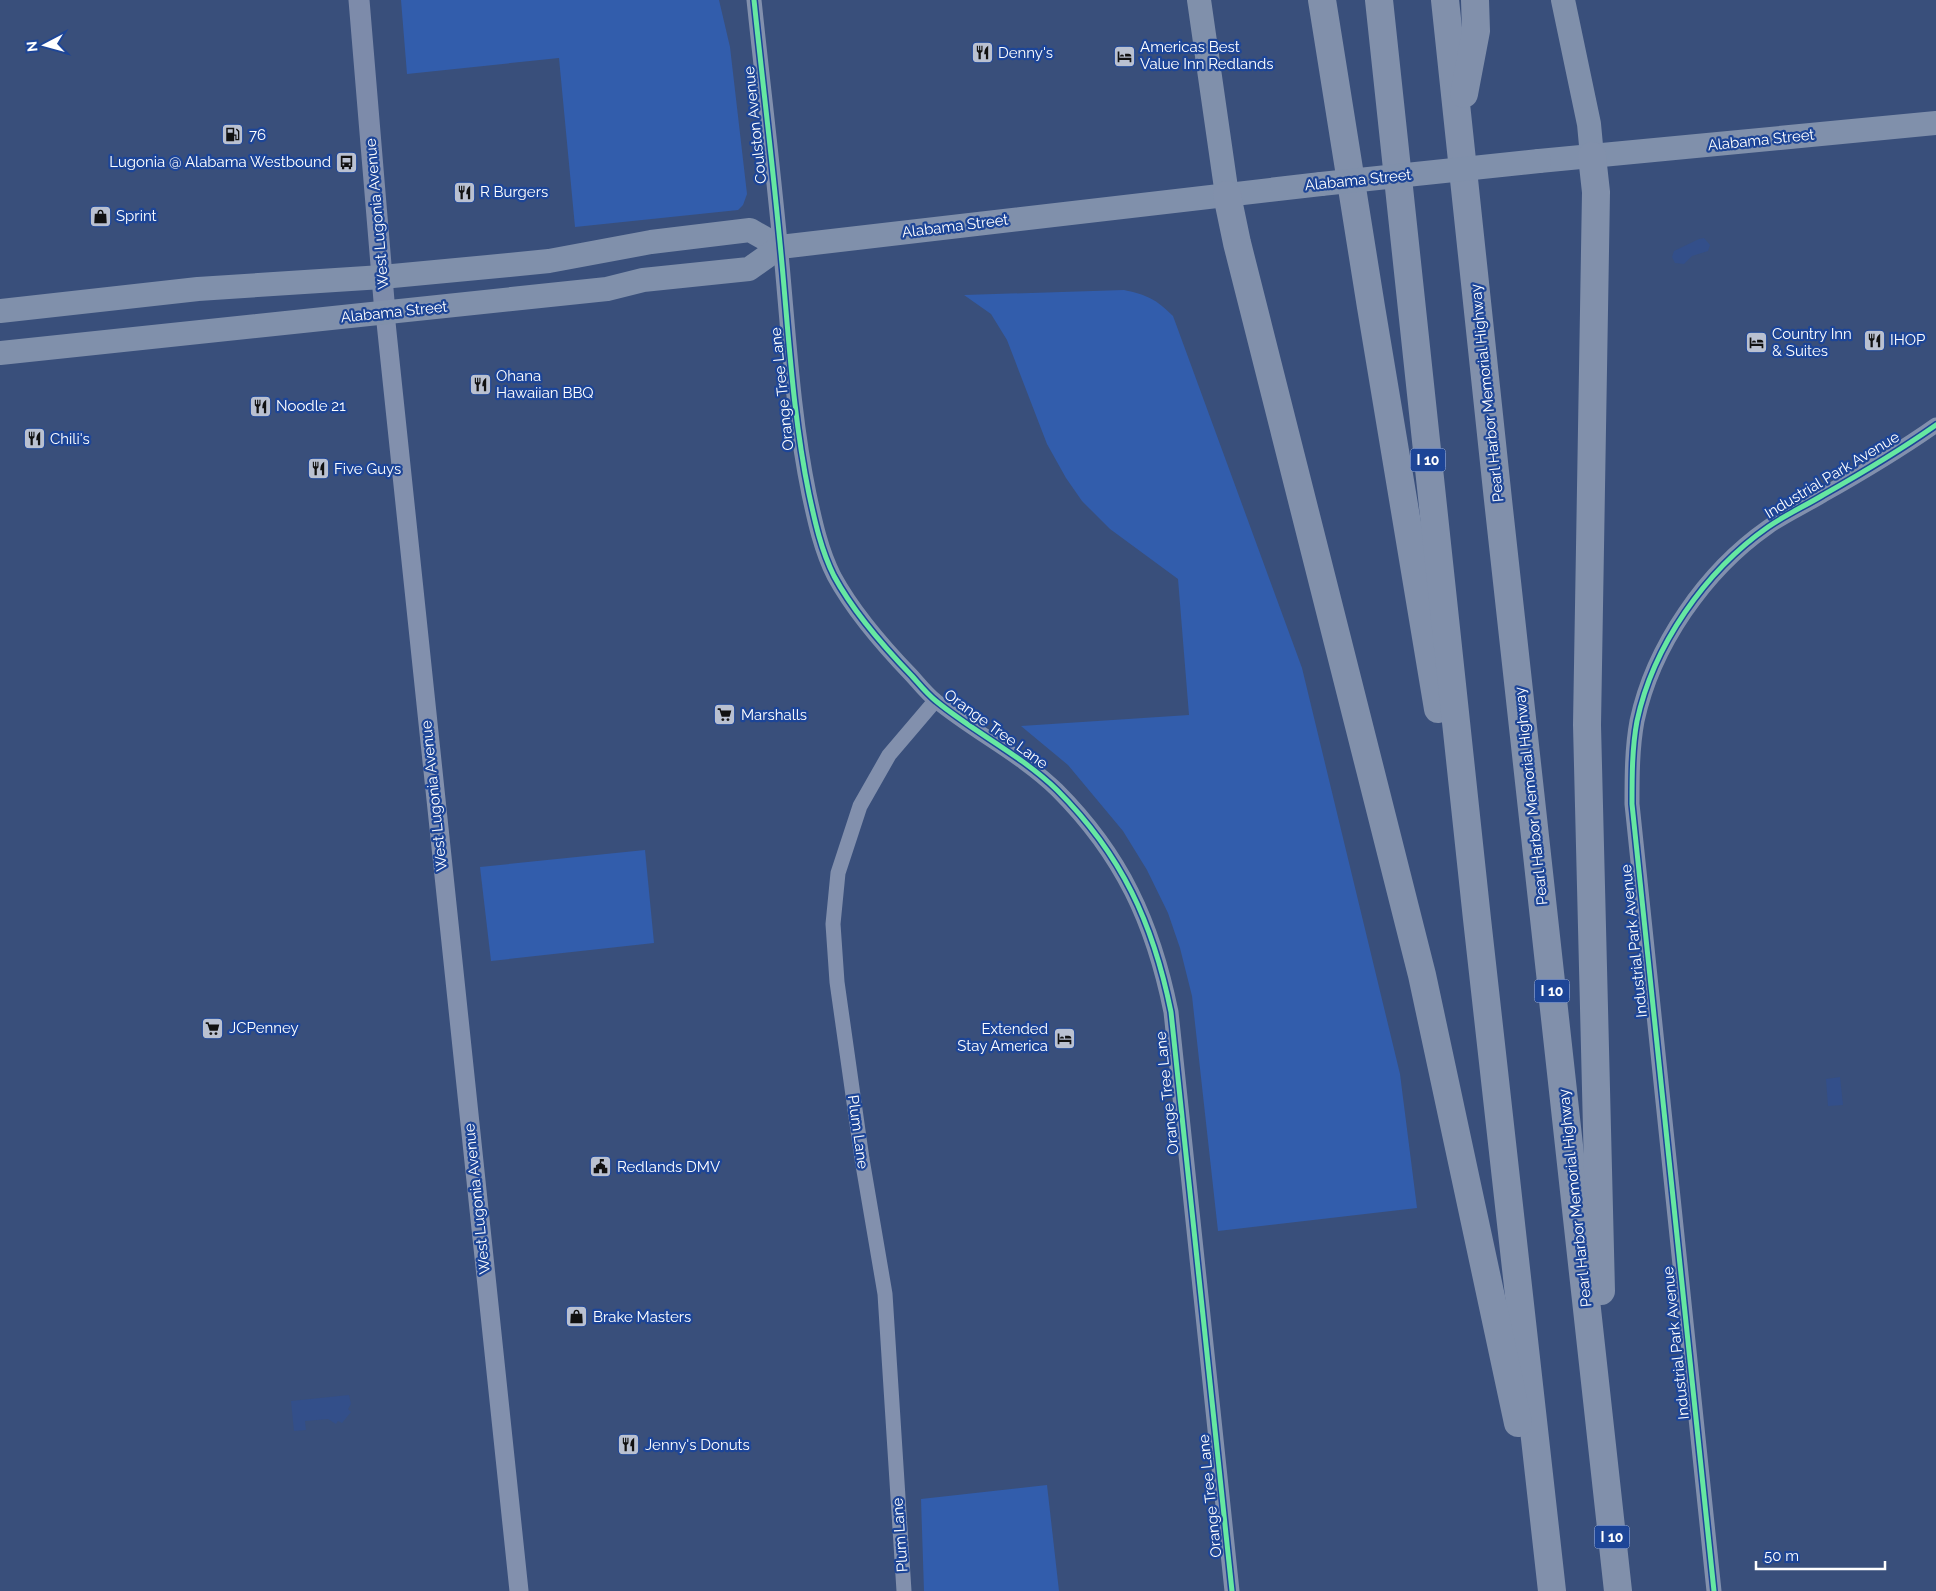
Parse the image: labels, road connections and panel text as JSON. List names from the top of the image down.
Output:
{
  "streets": {
    "highway": ["Pearl Harbor Memorial Highway", "I 10"],
    "main road": ["Alabama Street", "West Lugonia Avenue"],
    "street": [
      "Coulston Avenue",
      "Orange Tree Lane",
      "Industrial Park Avenue",
      "Plum Lane"
    ]
  },
  "crossings": [
    ["Coulston Avenue", "Alabama Street"],
    ["Coulston Avenue", "Orange Tree Lane"],
    ["Alabama Street", "West Lugonia Avenue"],
    ["Alabama Street", "Orange Tree Lane"],
    ["Orange Tree Lane", "Plum Lane"]
  ],
  "places": {
    "restaurant": [
      "Denny's",
      "R Burgers",
      "IHOP",
      "Ohana Hawaiian BBQ",
      "Noodle 21",
      "Chili's",
      "Five Guys",
      "Jenny's Donuts"
    ],
    "hotel": ["Americas Best Value Inn Redlands", "Country Inn & Suites", "Extended Stay America"],
    "fuel station": ["76"],
    "bus stop": ["Lugonia @ Alabama Westbound"],
    "shop": ["Sprint", "Brake Masters"],
    "supermarket": ["Marshalls", "JCPenney"],
    "public building": ["Redlands DMV"]
  },
  "scale_bar": "50 m",
  "north": "left"
}
